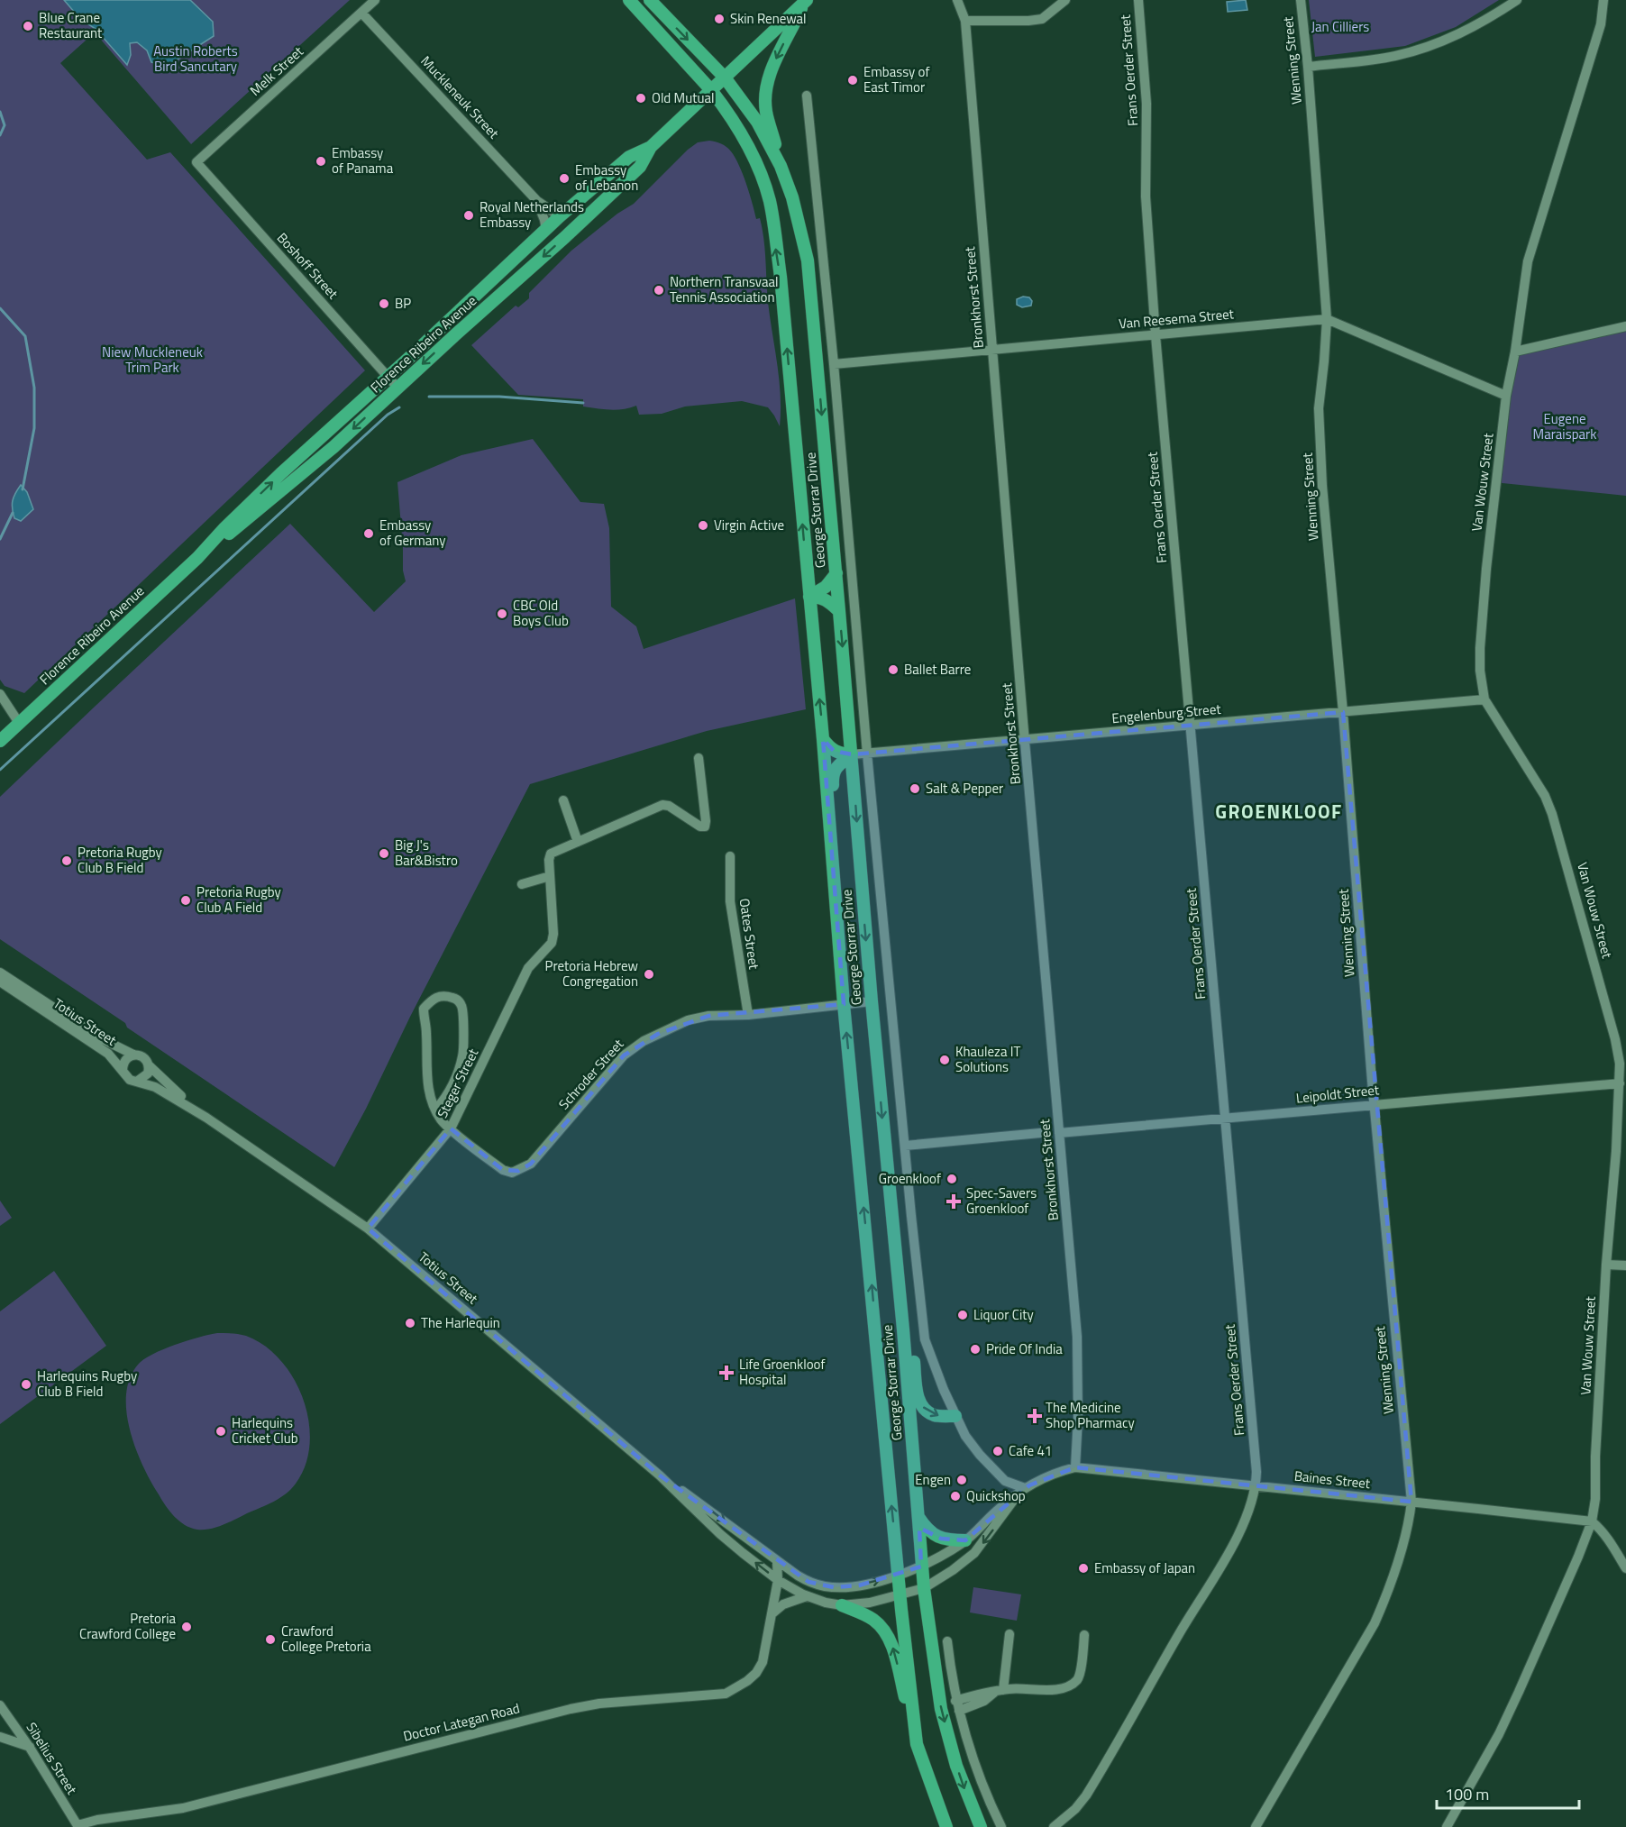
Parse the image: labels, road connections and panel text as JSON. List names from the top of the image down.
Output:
{
  "streets": {
    "main road": ["Florence Ribeiro Avenue", "George Storrar Drive"],
    "street": [
      "Wenning Street",
      "Frans Oerder Street",
      "Melk Street",
      "Muckleneuk Street",
      "Boshoff Street",
      "Bronkhorst Street",
      "Van Reesema Street",
      "Van Wouw Street",
      "Engelenburg Street",
      "Oates Street",
      "Totius Street",
      "Schroder Street",
      "Steger Street",
      "Leipoldt Street",
      "Baines Street",
      "Doctor Lategan Road",
      "Sibelius Street"
    ]
  },
  "crossings": [
    ["Wenning Street", "Van Reesema Street"],
    ["Wenning Street", "Engelenburg Street"],
    ["Wenning Street", "Leipoldt Street"],
    ["Wenning Street", "Baines Street"],
    ["Frans Oerder Street", "Van Reesema Street"],
    ["Frans Oerder Street", "Engelenburg Street"],
    ["Frans Oerder Street", "Leipoldt Street"],
    ["Frans Oerder Street", "Baines Street"],
    ["Melk Street", "Muckleneuk Street"],
    ["Melk Street", "Boshoff Street"],
    ["Muckleneuk Street", "Florence Ribeiro Avenue"],
    ["Boshoff Street", "Florence Ribeiro Avenue"],
    ["Bronkhorst Street", "Van Reesema Street"],
    ["Bronkhorst Street", "Engelenburg Street"],
    ["Bronkhorst Street", "Leipoldt Street"],
    ["Bronkhorst Street", "Baines Street"],
    ["Van Reesema Street", "Van Wouw Street"],
    ["Florence Ribeiro Avenue", "George Storrar Drive"],
    ["Van Wouw Street", "Engelenburg Street"],
    ["Van Wouw Street", "Leipoldt Street"],
    ["Van Wouw Street", "Baines Street"],
    ["George Storrar Drive", "Engelenburg Street"],
    ["George Storrar Drive", "Totius Street"],
    ["George Storrar Drive", "Schroder Street"],
    ["George Storrar Drive", "Baines Street"],
    ["Oates Street", "Schroder Street"],
    ["Totius Street", "Steger Street"],
    ["Totius Street", "Baines Street"],
    ["Totius Street", "Doctor Lategan Road"],
    ["Schroder Street", "Steger Street"],
    ["Doctor Lategan Road", "Sibelius Street"]
  ],
  "districts": ["GROENKLOOF"],
  "parks": [
    "Jan Cilliers",
    "Austin Roberts Bird Sancutary",
    "Niew Muckleneuk Trim Park",
    "Eugene Maraispark"
  ],
  "places": {
    "other": [
      "Skin Renewal",
      "Blue Crane Restaurant",
      "Embassy of East Timor",
      "Old Mutual",
      "Embassy of Panama",
      "Embassy of Lebanon",
      "Royal Netherlands Embassy",
      "Northern Transvaal Tennis Association",
      "BP",
      "Virgin Active",
      "Embassy of Germany",
      "CBC Old Boys Club",
      "Ballet Barre",
      "Salt & Pepper",
      "Big J's Bar&Bistro",
      "Pretoria Rugby Club B Field",
      "Pretoria Rugby Club A Field",
      "Pretoria Hebrew Congregation",
      "Khauleza IT Solutions",
      "Groenkloof",
      "Liquor City",
      "The Harlequin",
      "Pride Of India",
      "Harlequins Rugby Club B Field",
      "Harlequins Cricket Club",
      "Cafe 41",
      "Engen",
      "Quickshop",
      "Embassy of Japan",
      "Pretoria Crawford College",
      "Crawford College Pretoria"
    ],
    "health": ["Spec-Savers Groenkloof", "Life Groenkloof Hospital", "The Medicine Shop Pharmacy"]
  },
  "scale_bar": "100 m"
}
